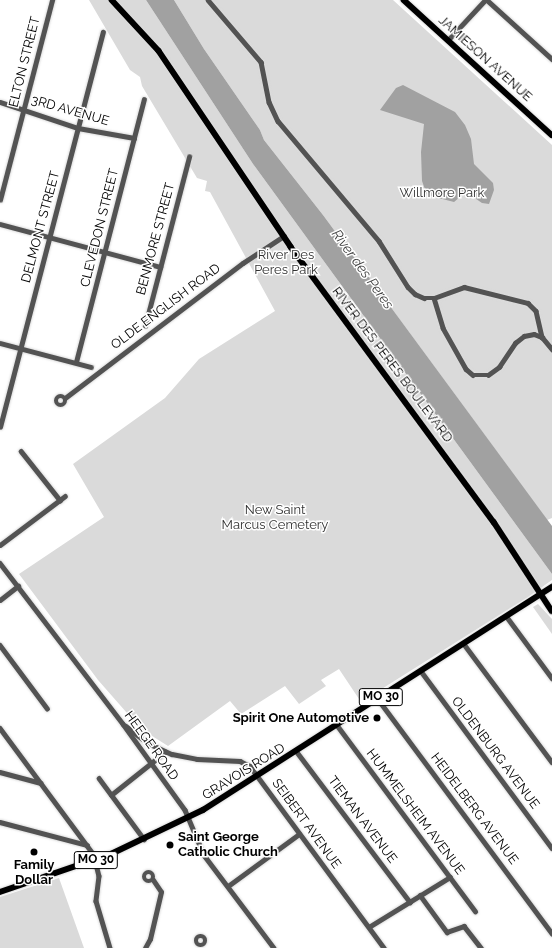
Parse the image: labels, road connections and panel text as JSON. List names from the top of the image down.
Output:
{
  "streets": {
    "main road": [
      "JAMIESON AVENUE",
      "RIVER DES PERES BOULEVARD",
      "MO 30",
      "GRAVOIS ROAD"
    ],
    "street": [
      "ELTON STREET",
      "3RD AVENUE",
      "DELMONT STREET",
      "CLEVEDON STREET",
      "BENMORE STREET",
      "OLDE ENGLISH ROAD",
      "HEEGE ROAD",
      "OLDENBURG AVENUE",
      "HEIDELBERG AVENUE",
      "HUMMELSHEIM AVENUE",
      "TIEMAN AVENUE",
      "SEIBERT AVENUE"
    ]
  },
  "crossings": [
    ["ELTON STREET", "3RD AVENUE"],
    ["3RD AVENUE", "DELMONT STREET"],
    ["3RD AVENUE", "CLEVEDON STREET"],
    ["OLDE ENGLISH ROAD", "RIVER DES PERES BOULEVARD"],
    ["RIVER DES PERES BOULEVARD", "MO 30"],
    ["MO 30", "GRAVOIS ROAD"],
    ["HEEGE ROAD", "GRAVOIS ROAD"],
    ["HEEGE ROAD", "SEIBERT AVENUE"],
    ["OLDENBURG AVENUE", "GRAVOIS ROAD"],
    ["GRAVOIS ROAD", "HEIDELBERG AVENUE"],
    ["GRAVOIS ROAD", "HUMMELSHEIM AVENUE"],
    ["GRAVOIS ROAD", "TIEMAN AVENUE"],
    ["GRAVOIS ROAD", "SEIBERT AVENUE"]
  ],
  "water": ["River des Peres"],
  "parks": ["Willmore Park", "River Des Peres Park", "New Saint Marcus Cemetery"],
  "places": ["Spirit One Automotive", "Saint George Catholic Church", "Family Dollar"]
}
